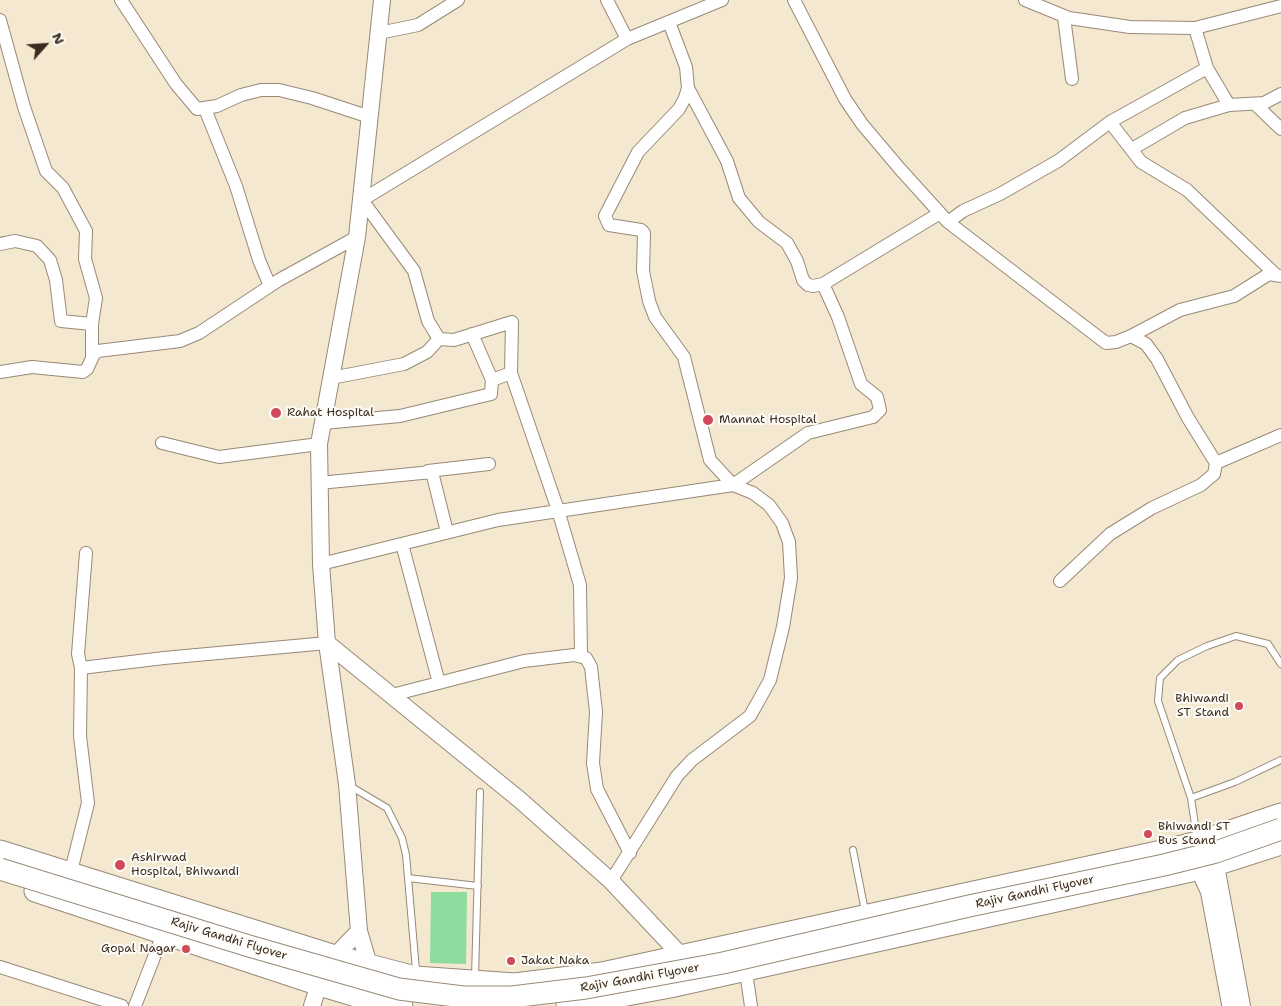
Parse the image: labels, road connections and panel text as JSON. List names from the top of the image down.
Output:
{
  "streets": {
    "highway": ["Rajiv Gandhi Flyover"]
  },
  "places": [
    "Rahat Hospital",
    "Mannat Hospital",
    "Bhiwandi ST Stand",
    "Bhiwandi ST Bus Stand",
    "Ashirwad Hospital, Bhiwandi",
    "Gopal Nagar",
    "Jakat Naka"
  ],
  "north": "top right"
}
